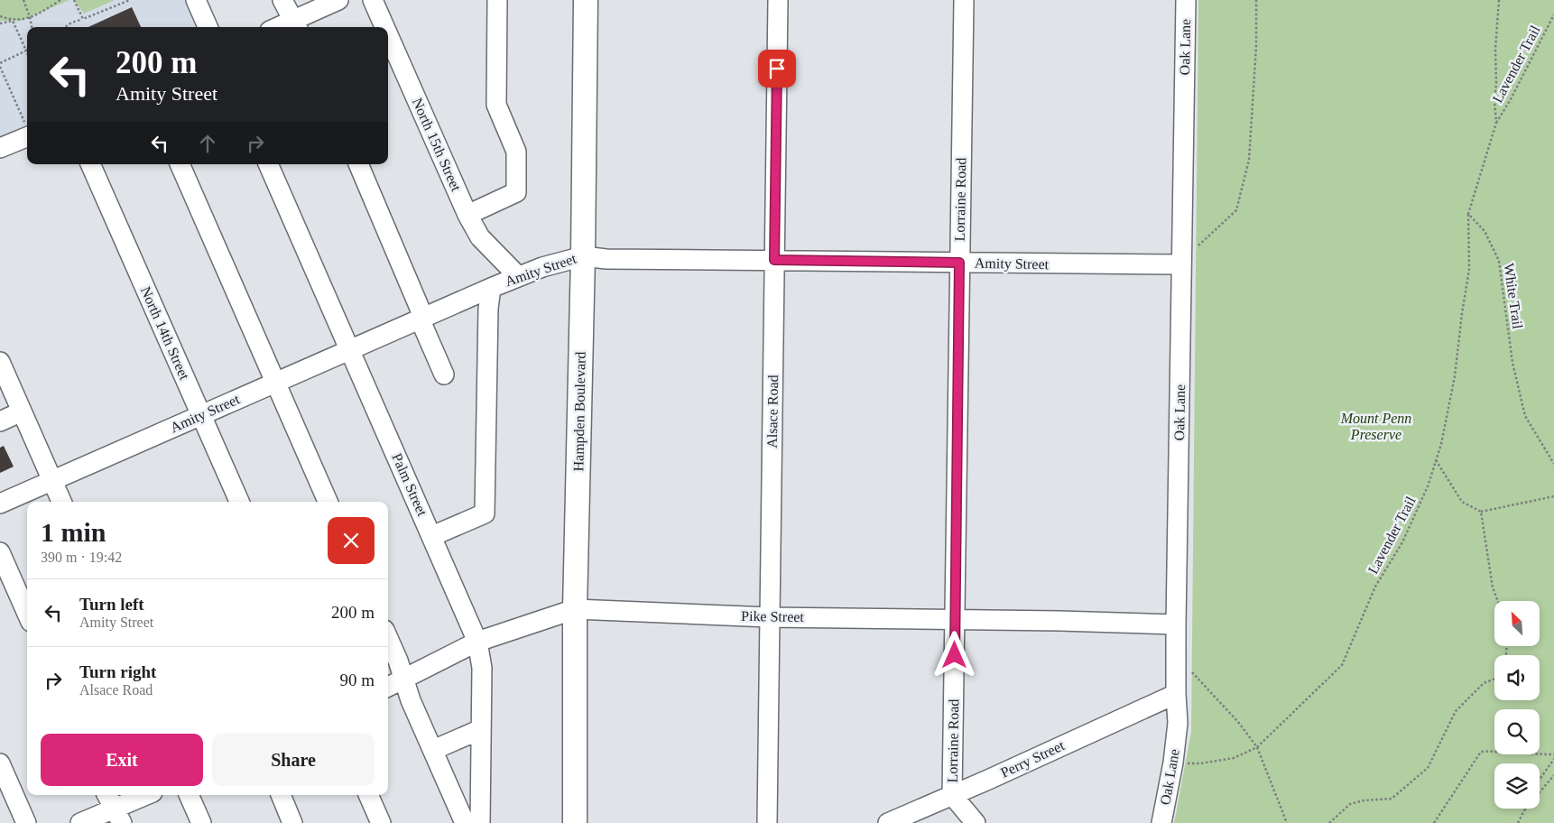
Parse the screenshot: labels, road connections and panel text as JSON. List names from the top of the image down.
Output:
{
  "streets": {
    "main road": ["Hampden Boulevard"],
    "street": [
      "Oak Lane",
      "North 15th Street",
      "Lorraine Road",
      "Amity Street",
      "North 14th Street",
      "Alsace Road",
      "Palm Street",
      "Pike Street",
      "Perry Street"
    ],
    "path": ["Lavender Trail", "White Trail"]
  },
  "crossings": [
    ["Oak Lane", "Lavender Trail"],
    ["Oak Lane", "Amity Street"],
    ["Oak Lane", "Pike Street"],
    ["Oak Lane", "Perry Street"],
    ["Lavender Trail", "White Trail"],
    ["North 15th Street", "Amity Street"],
    ["Lorraine Road", "Amity Street"],
    ["Lorraine Road", "Pike Street"],
    ["Lorraine Road", "Perry Street"],
    ["Amity Street", "North 14th Street"],
    ["Amity Street", "Hampden Boulevard"],
    ["Amity Street", "Alsace Road"],
    ["Amity Street", "Palm Street"],
    ["Hampden Boulevard", "Pike Street"],
    ["Alsace Road", "Pike Street"],
    ["Palm Street", "Pike Street"]
  ],
  "parks": ["Mount Penn Preserve"],
  "north": "top left",
  "page": {
    "turn": ["200 m", "Amity Street"],
    "heading": ["1 min", "390 m · 19:42"],
    "list": [
      {
        "name": "Turn left",
        "note": "Amity Street",
        "value": "200 m"
      },
      {
        "name": "Turn right",
        "note": "Alsace Road",
        "value": "90 m"
      }
    ],
    "buttons": ["Exit", "Share"]
  }
}
